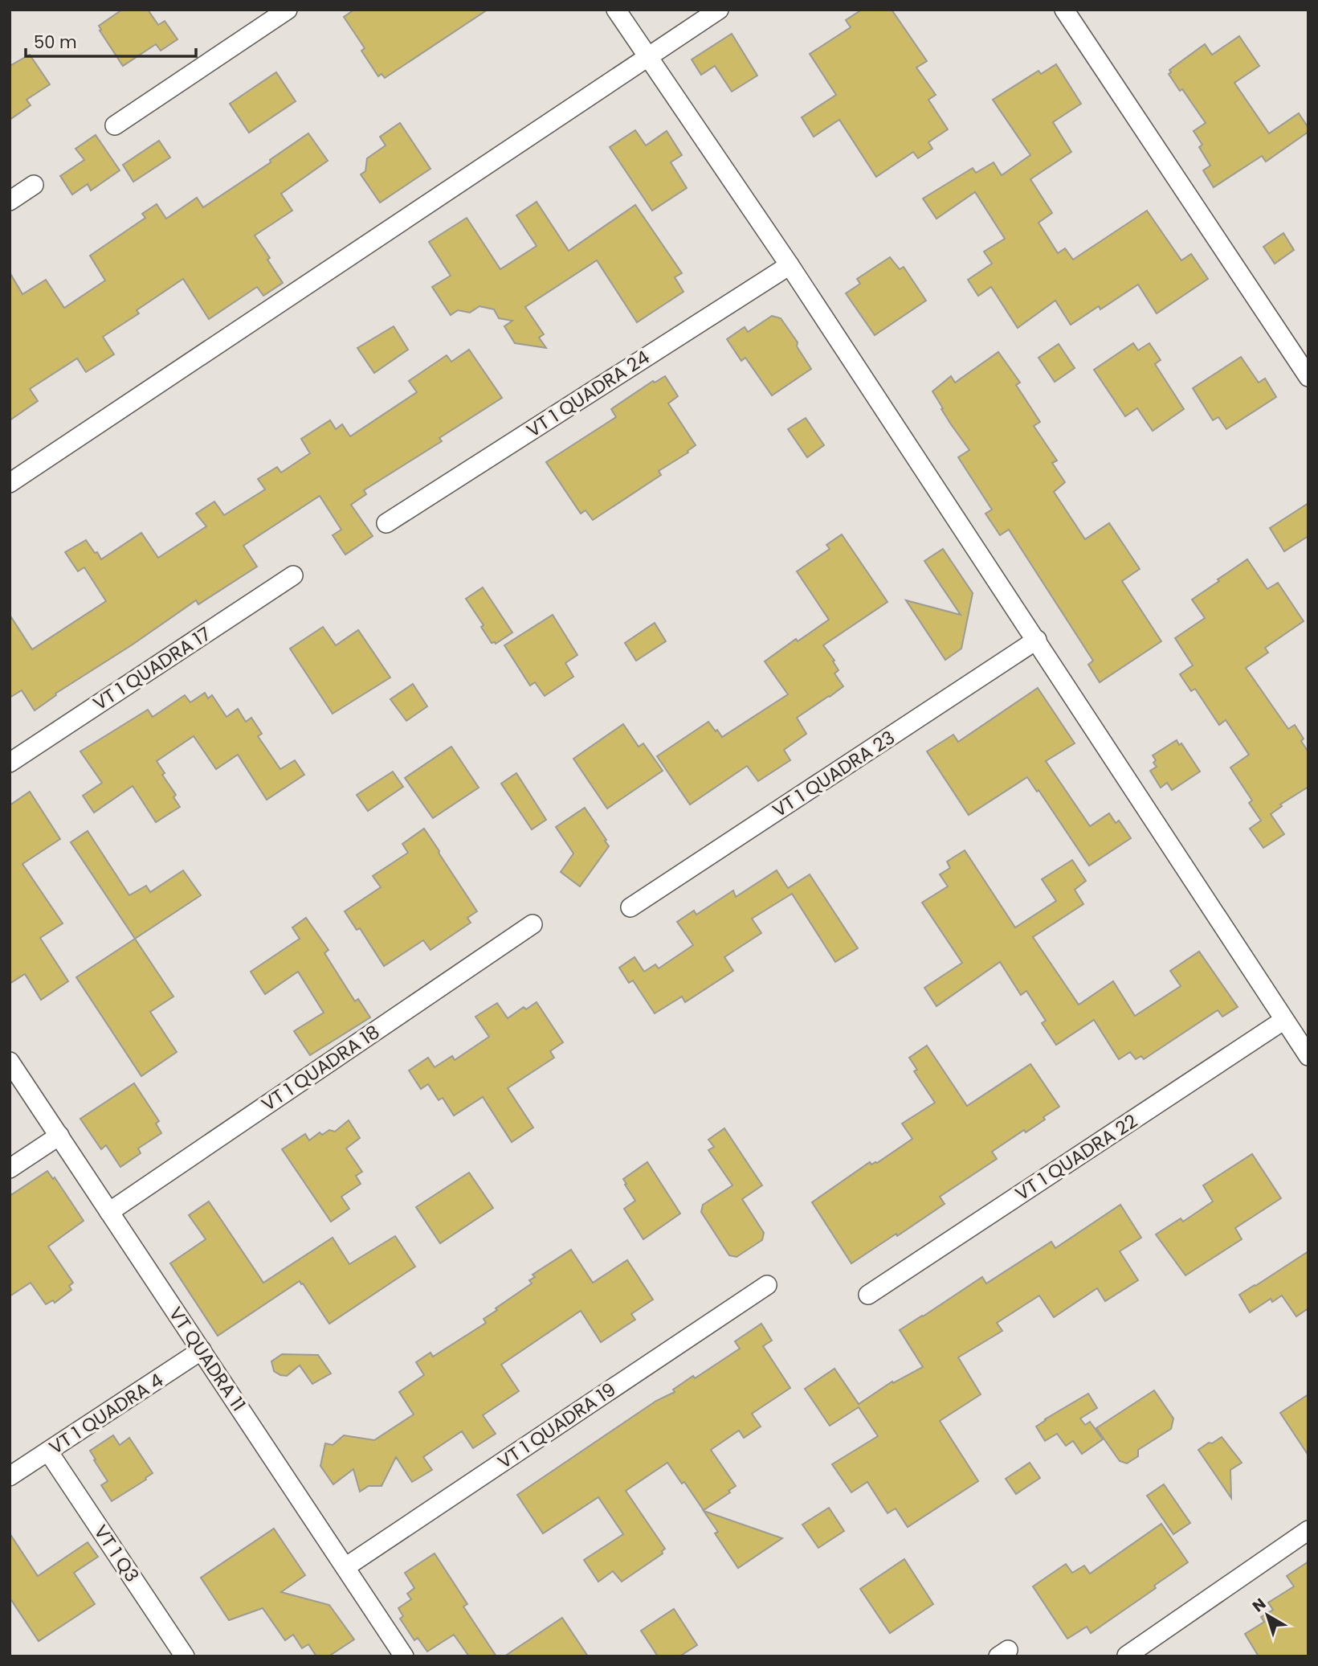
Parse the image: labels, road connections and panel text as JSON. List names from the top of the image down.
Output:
{
  "streets": {
    "street": [
      "VT 1 QUADRA 24",
      "VT 1 QUADRA 17",
      "VT 1 QUADRA 23",
      "VT 1 QUADRA 18",
      "VT 1 QUADRA 22",
      "VT QUADRA 11",
      "VT 1 QUADRA 4",
      "VT 1 QUADRA 19",
      "VT 1 Q3"
    ]
  },
  "crossings": [
    ["VT 1 QUADRA 18", "VT QUADRA 11"],
    ["VT QUADRA 11", "VT 1 QUADRA 4"],
    ["VT QUADRA 11", "VT 1 QUADRA 19"],
    ["VT 1 QUADRA 4", "VT 1 Q3"]
  ],
  "scale_bar": "50 m",
  "north": "top left"
}
